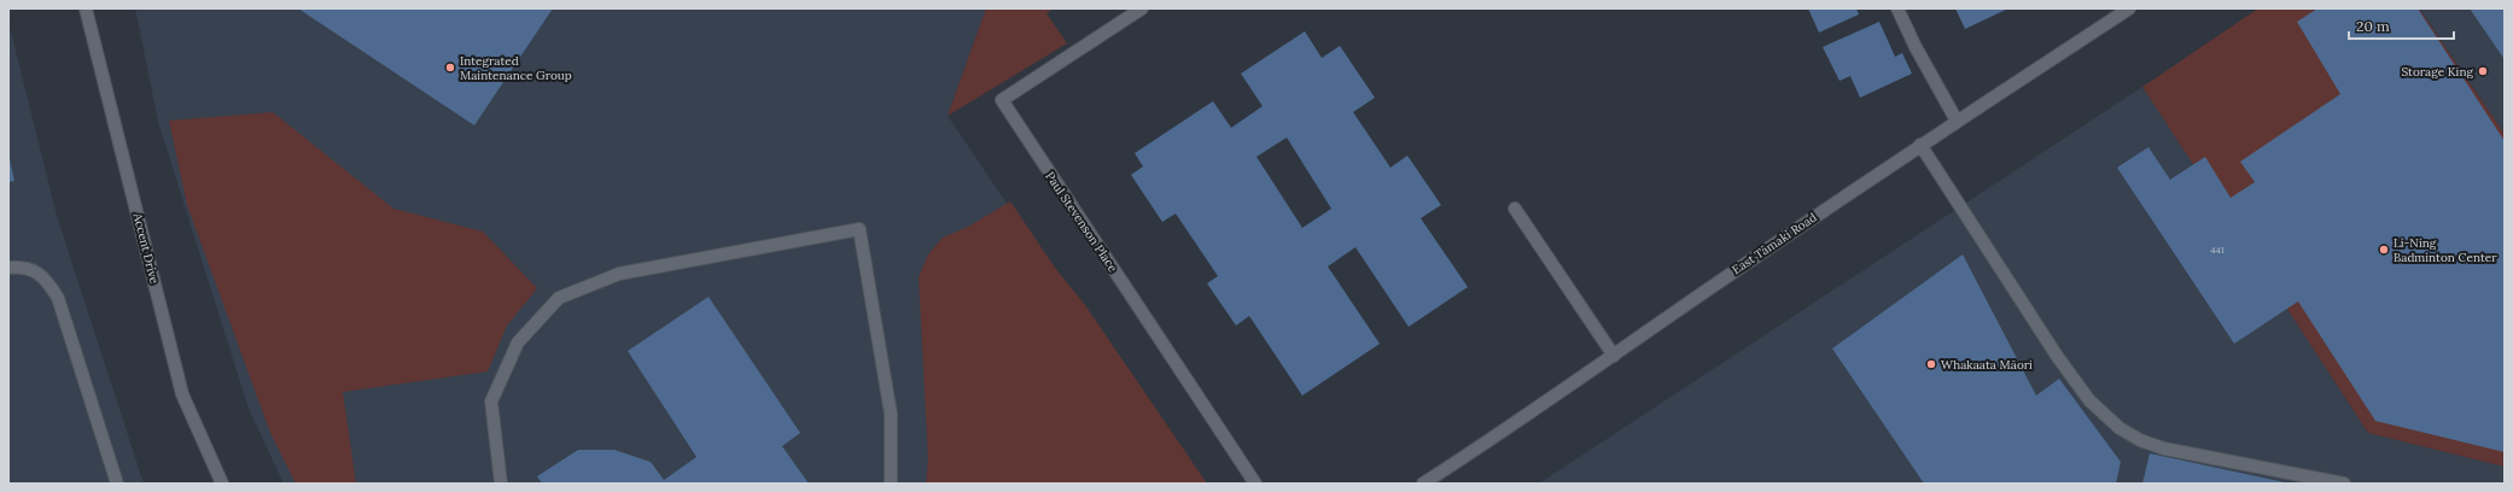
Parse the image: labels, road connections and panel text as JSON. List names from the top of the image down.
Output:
{
  "streets": {
    "street": ["Paul Stevenson Place", "East Tāmaki Road", "Accent Drive"]
  },
  "places": [
    "Integrated Maintenance Group",
    "Storage King",
    "Li-Ning Badminton Center",
    "Whakaata Māori"
  ],
  "house_numbers": ["441"],
  "scale_bar": "20 m"
}
